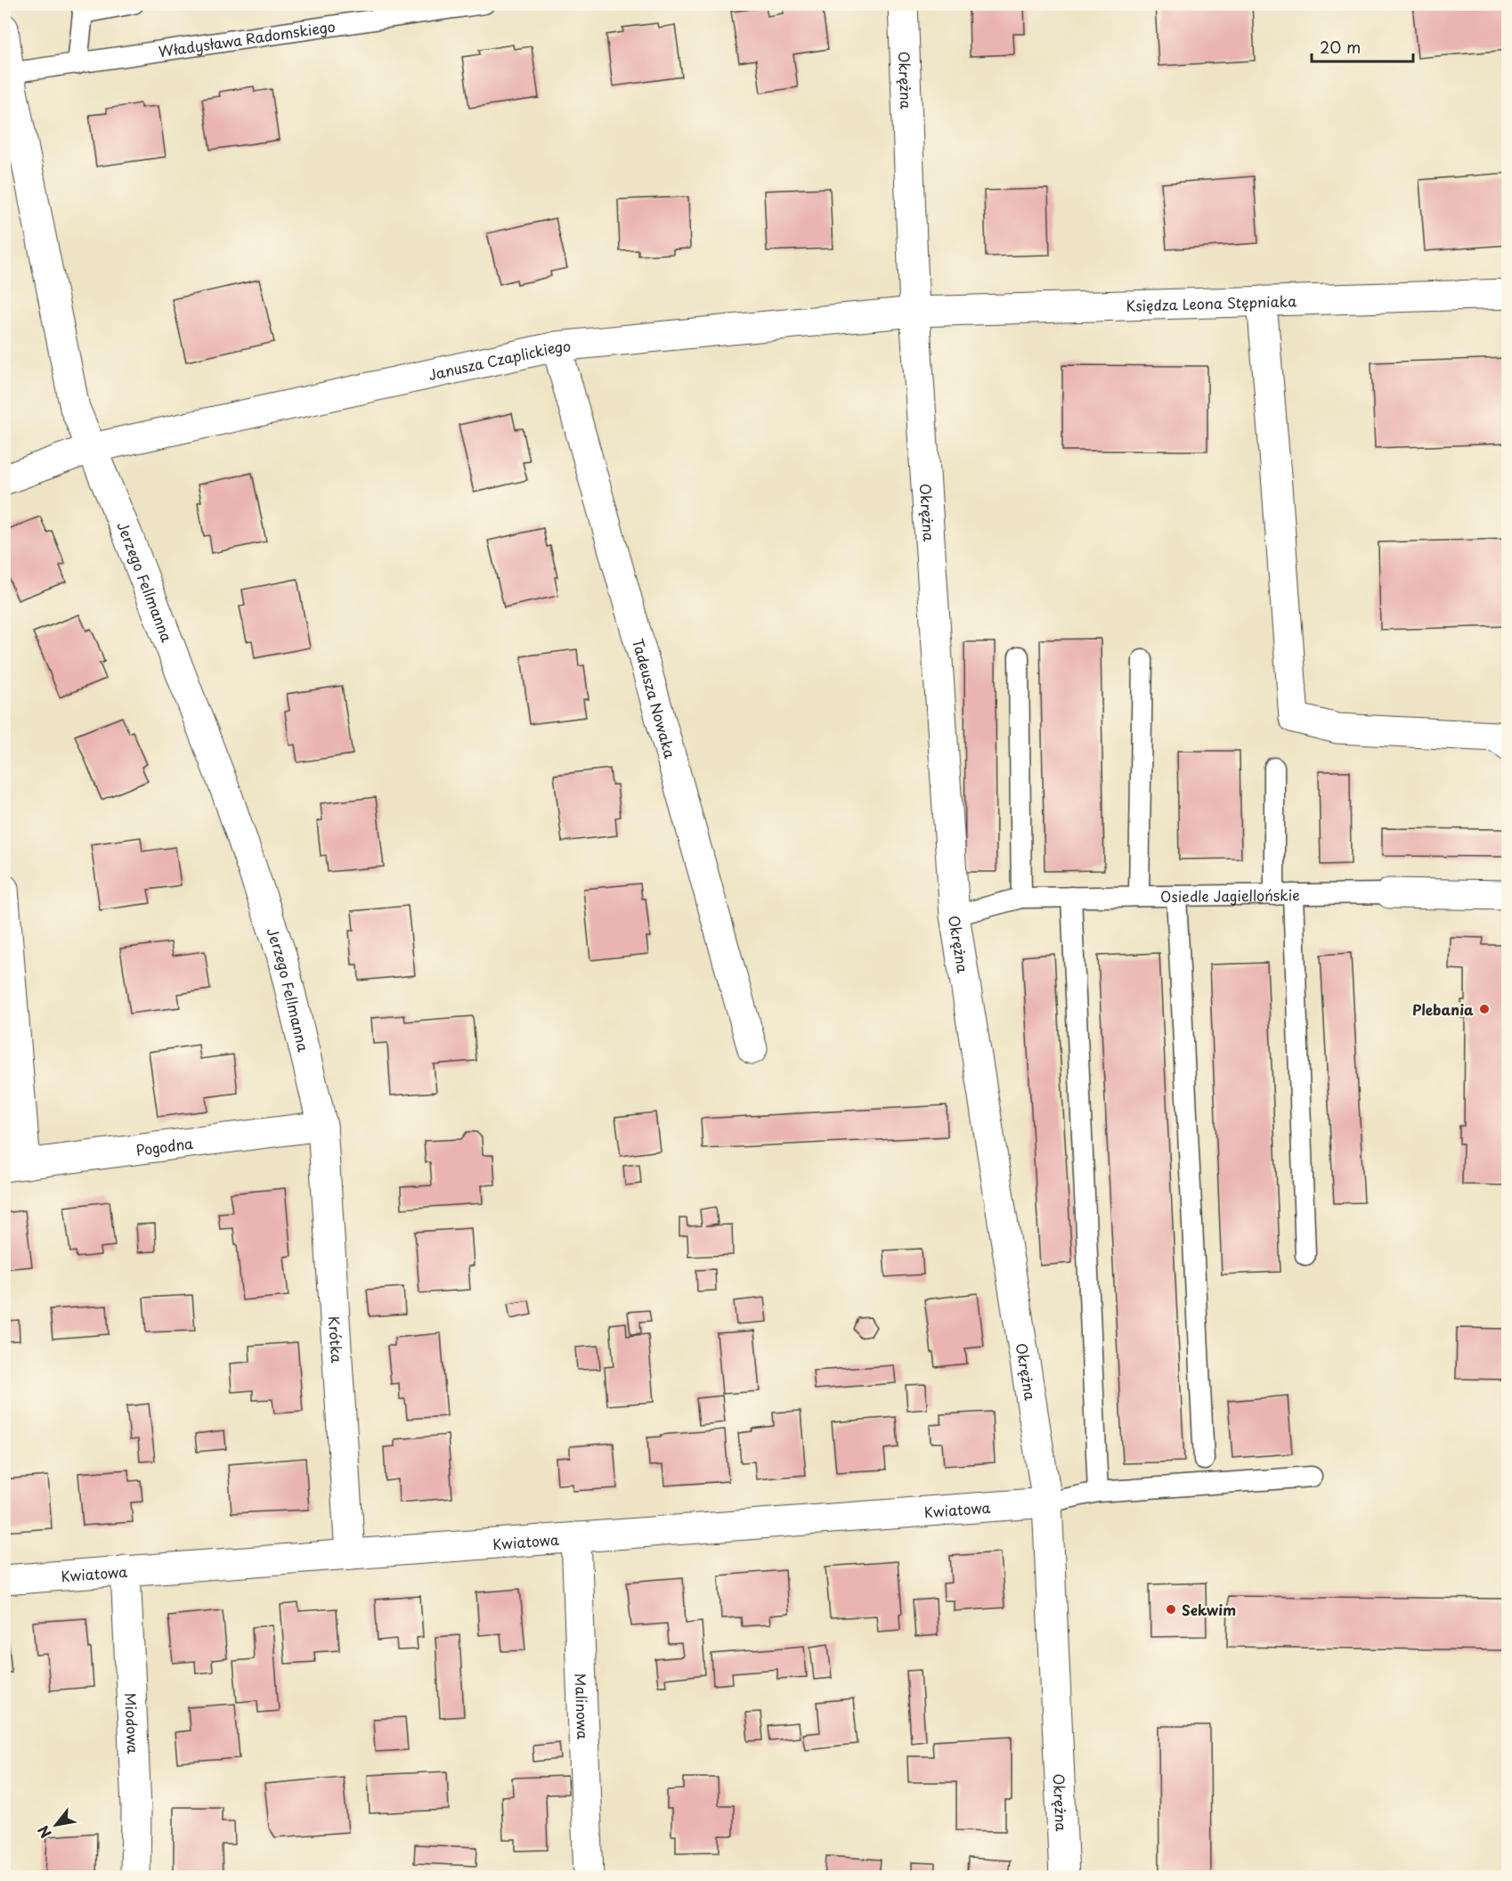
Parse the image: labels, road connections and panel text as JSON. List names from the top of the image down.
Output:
{
  "streets": {
    "street": [
      "Okrężna",
      "Księdza Leona Stępniaka",
      "Janusza Czaplickiego",
      "Jerzego Fellmanna",
      "Tadeusza Nowaka",
      "Osiedle Jagiellońskie",
      "Pogodna",
      "Krótka",
      "Kwiatowa",
      "Malinowa",
      "Miodowa"
    ],
    "lane": ["Władysława Radomskiego"]
  },
  "crossings": [
    ["Władysława Radomskiego", "Jerzego Fellmanna"],
    ["Okrężna", "Księdza Leona Stępniaka"],
    ["Okrężna", "Janusza Czaplickiego"],
    ["Okrężna", "Osiedle Jagiellońskie"],
    ["Okrężna", "Kwiatowa"],
    ["Księdza Leona Stępniaka", "Janusza Czaplickiego"],
    ["Janusza Czaplickiego", "Jerzego Fellmanna"],
    ["Janusza Czaplickiego", "Tadeusza Nowaka"],
    ["Jerzego Fellmanna", "Pogodna"],
    ["Jerzego Fellmanna", "Krótka"],
    ["Pogodna", "Krótka"],
    ["Krótka", "Kwiatowa"],
    ["Kwiatowa", "Malinowa"],
    ["Kwiatowa", "Miodowa"]
  ],
  "places": ["Plebania", "Sekwim"],
  "scale_bar": "20 m",
  "north": "bottom left"
}
